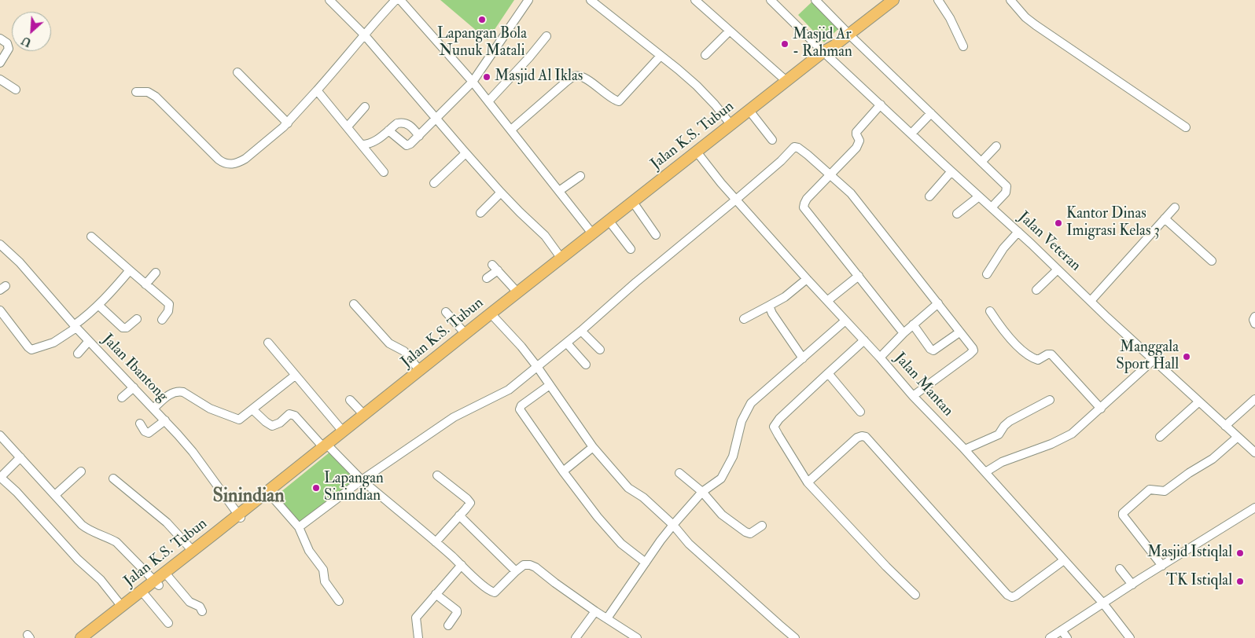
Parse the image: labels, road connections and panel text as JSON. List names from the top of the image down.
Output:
{
  "streets": {
    "highway": ["Jalan K.S. Tubun"],
    "street": ["Jalan Veteran", "Jalan Ibantong", "Jalan Mantan"]
  },
  "crossings": [
    ["Jalan K.S. Tubun", "Jalan Veteran"],
    ["Jalan K.S. Tubun", "Jalan Ibantong"],
    ["Jalan K.S. Tubun", "Jalan Mantan"]
  ],
  "districts": ["Sinindian"],
  "places": [
    "Lapangan Bola Nunuk Matali",
    "Masjid Ar - Rahman",
    "Masjid Al Iklas",
    "Kantor Dinas Imigrasi Kelas 3",
    "Manggala Sport Hall",
    "Lapangan Sinindian",
    "Masjid Istiqlal",
    "TK Istiqlal"
  ],
  "north": "bottom left"
}
